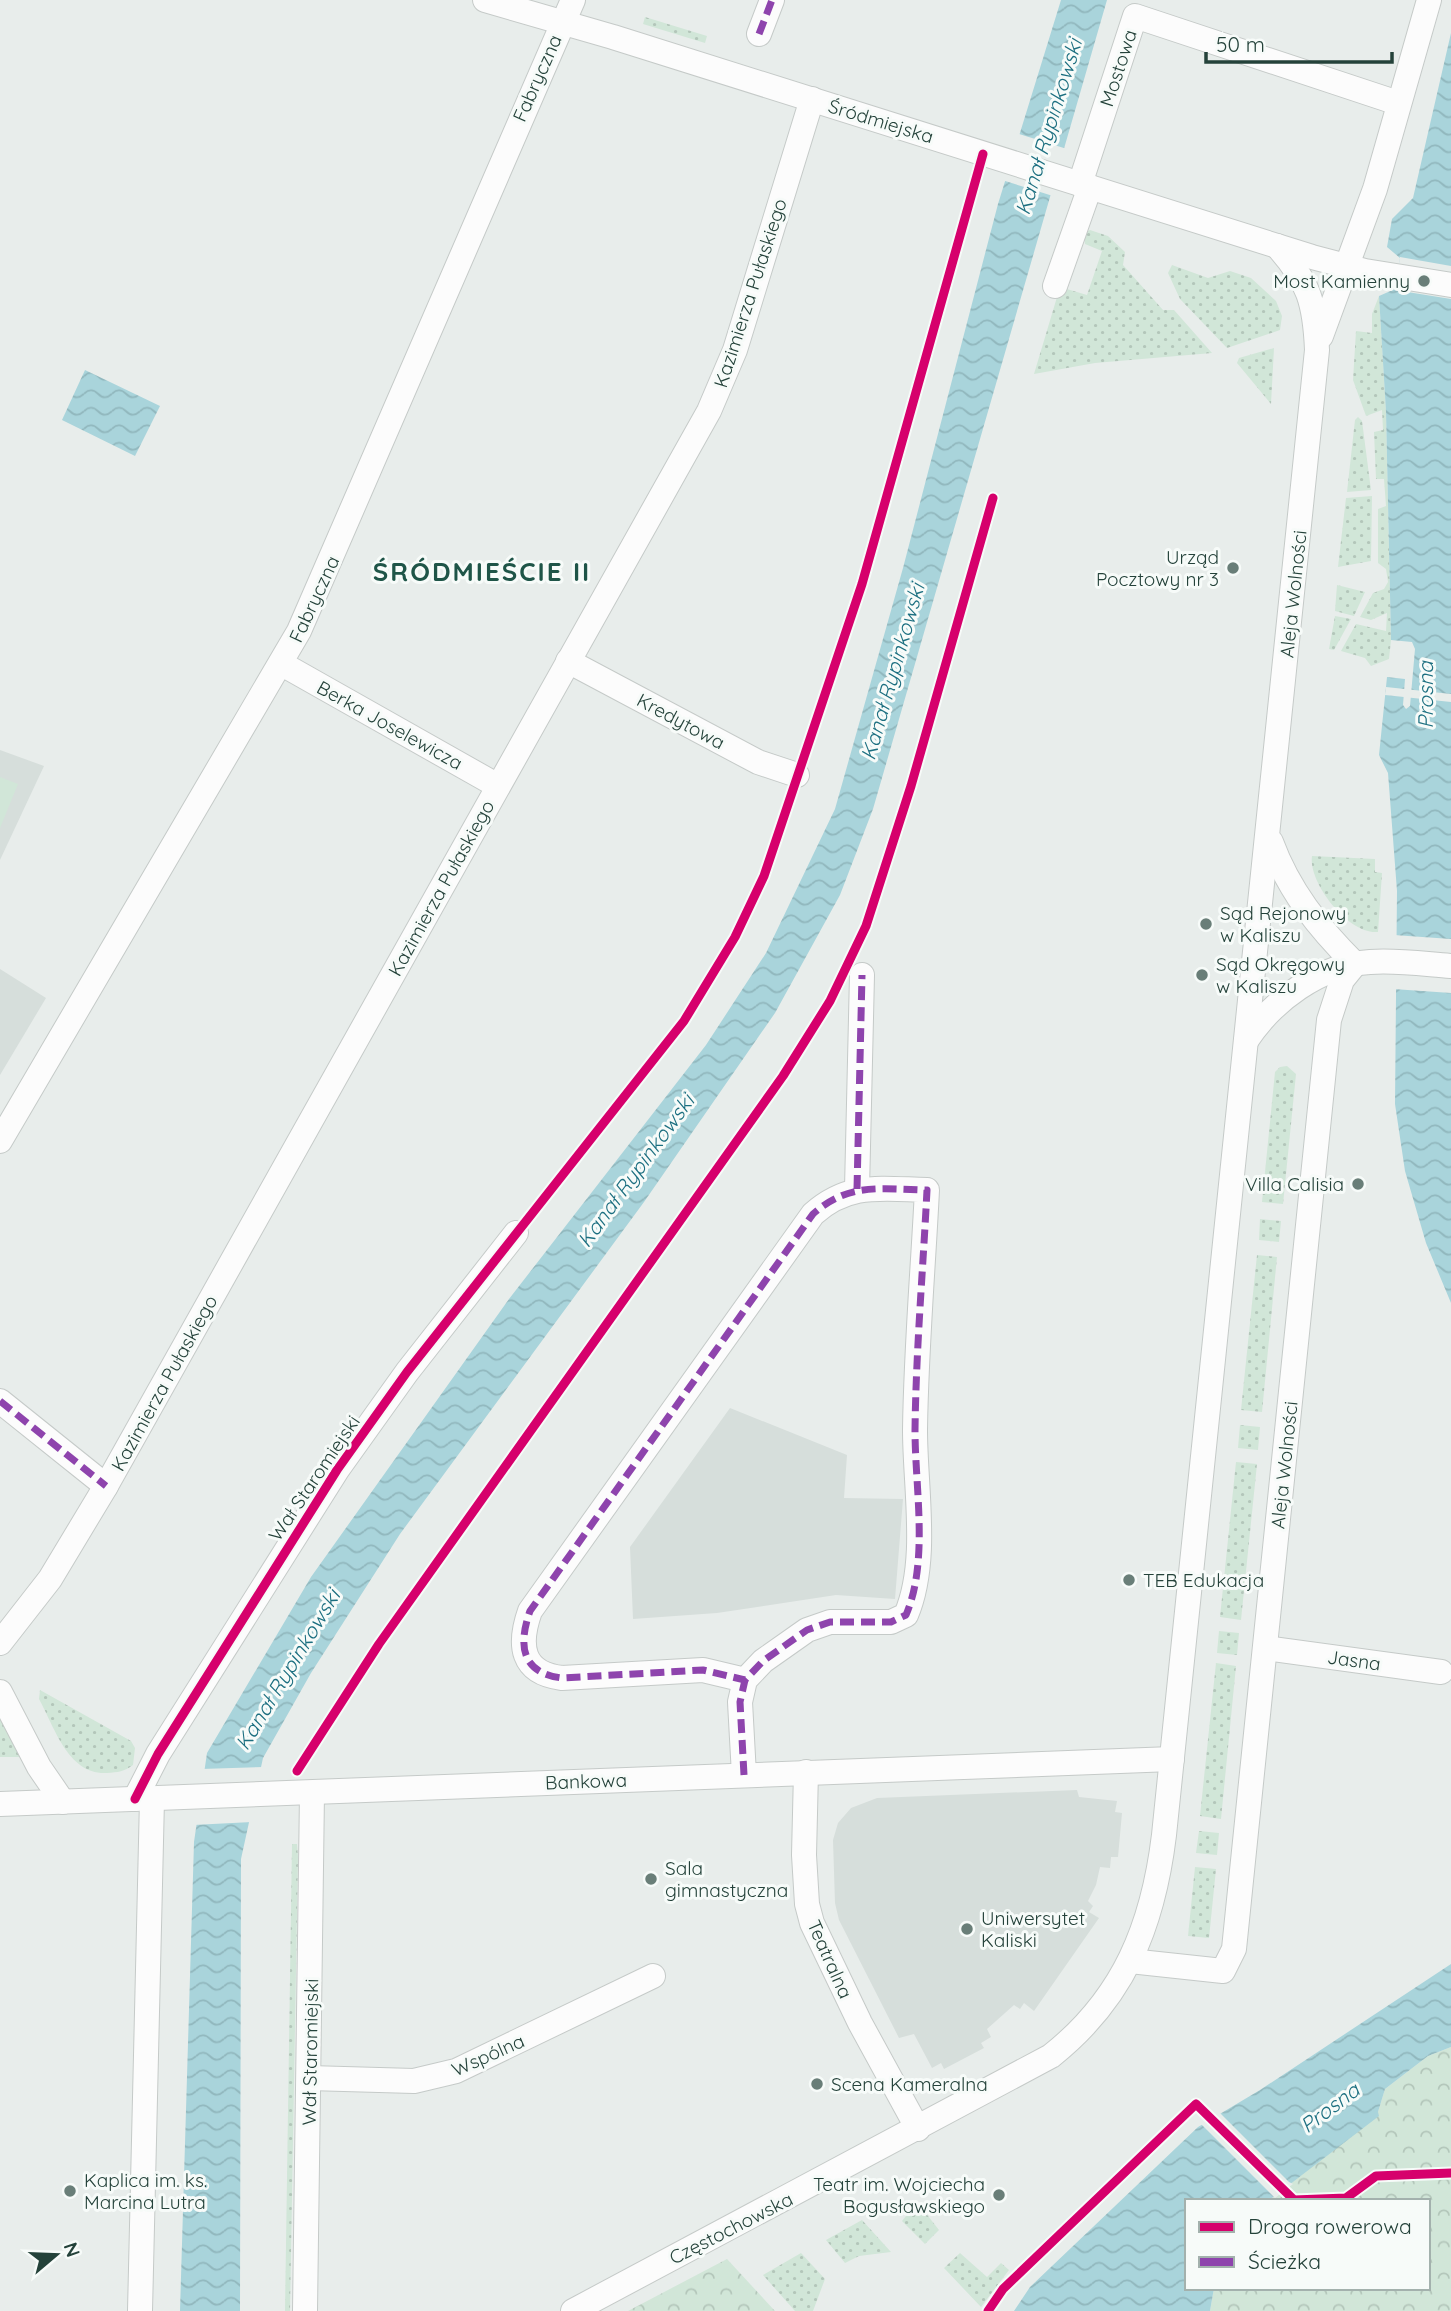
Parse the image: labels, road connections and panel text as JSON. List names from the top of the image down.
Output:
{
  "streets": {
    "street": [
      "Mostowa",
      "Fabryczna",
      "Śródmiejska",
      "Kazimierza Pułaskiego",
      "Aleja Wolności",
      "Kredytowa",
      "Berka Joselewicza",
      "Wał Staromiejski",
      "Jasna",
      "Bankowa",
      "Teatralna",
      "Wspólna",
      "Częstochowska"
    ]
  },
  "crossings": [
    ["Mostowa", "Śródmiejska"],
    ["Fabryczna", "Śródmiejska"],
    ["Fabryczna", "Berka Joselewicza"],
    ["Śródmiejska", "Kazimierza Pułaskiego"],
    ["Śródmiejska", "Aleja Wolności"],
    ["Kazimierza Pułaskiego", "Kredytowa"],
    ["Kazimierza Pułaskiego", "Berka Joselewicza"],
    ["Aleja Wolności", "Jasna"],
    ["Aleja Wolności", "Bankowa"],
    ["Aleja Wolności", "Częstochowska"],
    ["Wał Staromiejski", "Bankowa"],
    ["Wał Staromiejski", "Wspólna"],
    ["Bankowa", "Teatralna"],
    ["Teatralna", "Częstochowska"]
  ],
  "districts": ["ŚRÓDMIEŚCIE II"],
  "water": ["Kanał Rypinkowski", "Prosna"],
  "places": [
    "Most Kamienny",
    "Urząd Pocztowy nr 3",
    "Sąd Rejonowy w Kaliszu",
    "Sąd Okręgowy w Kaliszu",
    "Villa Calisia",
    "TEB Edukacja",
    "Sala gimnastyczna",
    "Uniwersytet Kaliski",
    "Scena Kameralna",
    "Kaplica im. ks. Marcina Lutra",
    "Teatr im. Wojciecha Bogusławskiego"
  ],
  "legend": ["Droga rowerowa", "Ścieżka"],
  "scale_bar": "50 m",
  "north": "right"
}
